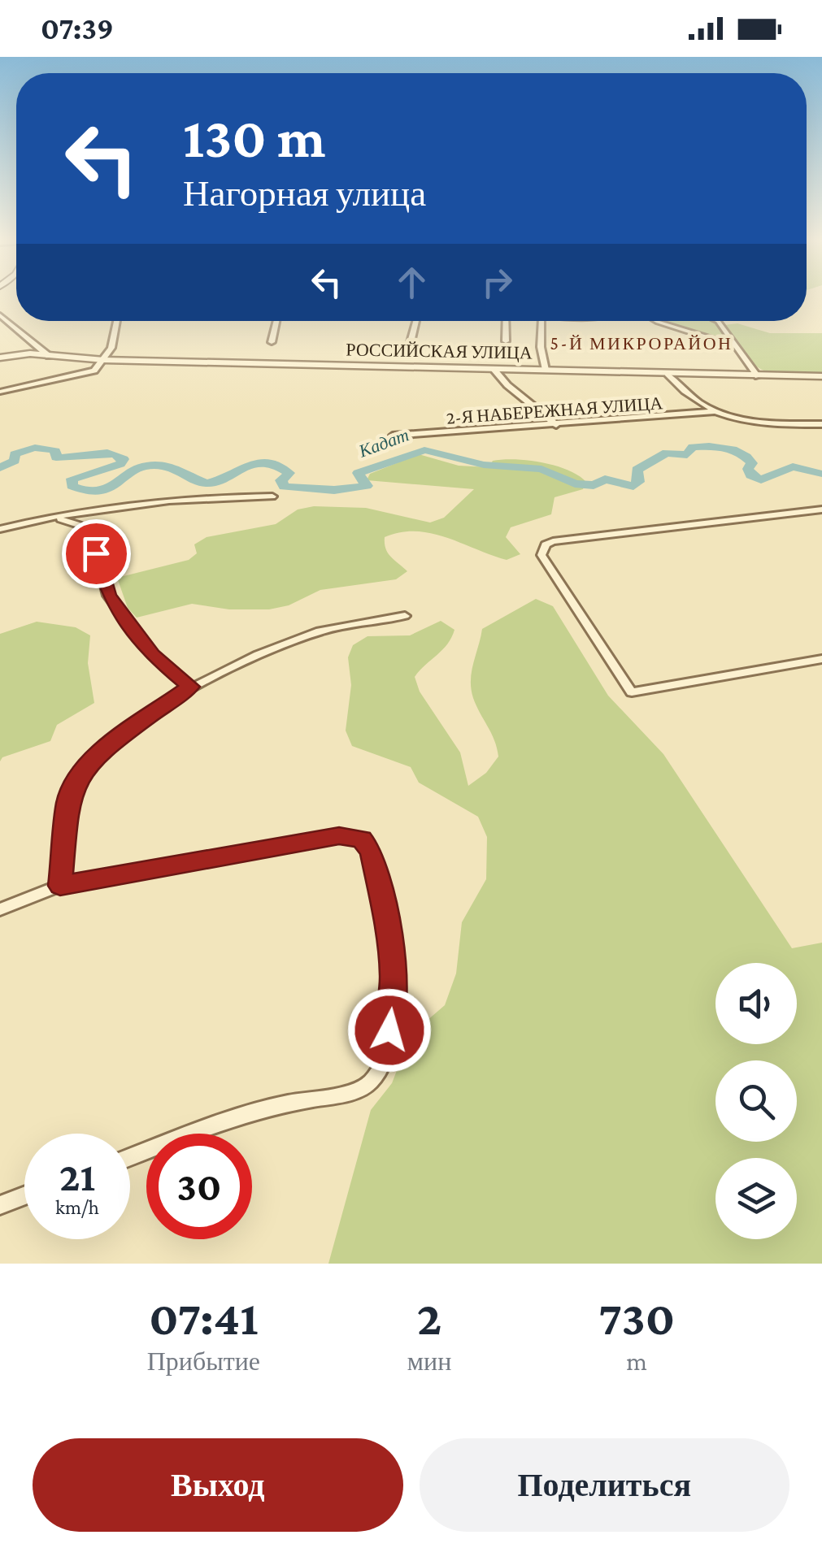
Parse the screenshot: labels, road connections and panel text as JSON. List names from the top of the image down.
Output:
{
  "streets": {
    "street": ["РОССИЙСКАЯ УЛИЦА", "2-Я НАБЕРЕЖНАЯ УЛИЦА"]
  },
  "districts": ["5-Й МИКРОРАЙОН"],
  "water": ["Кадат"],
  "page": {
    "status": "07:39",
    "turn": ["130 m", "Нагорная улица"],
    "speed": "21 km/h",
    "limit": "30",
    "eta": [
      "07:41",
      "Прибытие",
      "2",
      "мин",
      "730",
      "m"
    ],
    "buttons": ["Выход", "Поделиться"]
  }
}
